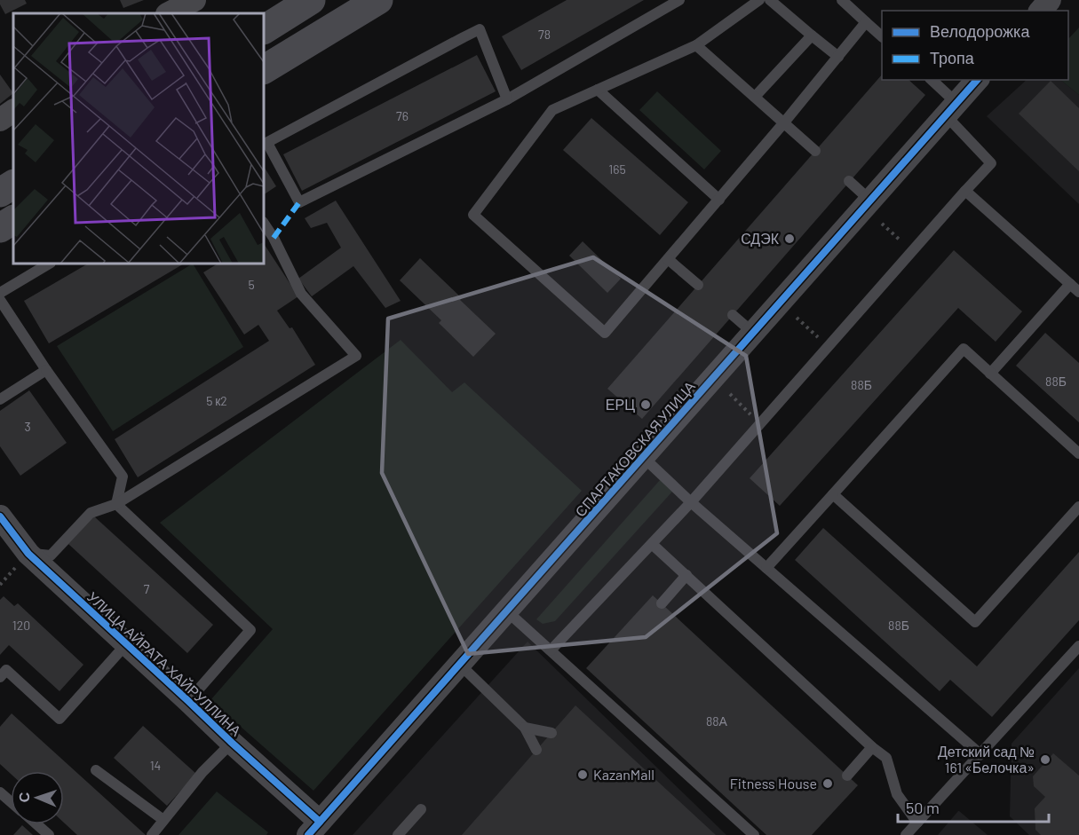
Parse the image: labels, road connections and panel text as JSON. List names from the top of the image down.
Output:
{
  "streets": {
    "street": ["СПАРТАКОВСКАЯ УЛИЦА", "УЛИЦА АЙРАТА ХАЙРУЛЛИНА"]
  },
  "crossings": [
    ["СПАРТАКОВСКАЯ УЛИЦА", "УЛИЦА АЙРАТА ХАЙРУЛЛИНА"]
  ],
  "places": [
    "СДЭК",
    "ЕРЦ",
    "Детский сад № 161 «Белочка»",
    "KazanMall",
    "Fitness House"
  ],
  "house_numbers": [
    "78",
    "76",
    "165",
    "5",
    "88Б",
    "88Б",
    "5 к2",
    "3",
    "7",
    "120",
    "88Б",
    "88А",
    "14"
  ],
  "legend": ["Велодорожка", "Тропа"],
  "scale_bar": "50 m",
  "north": "left"
}
